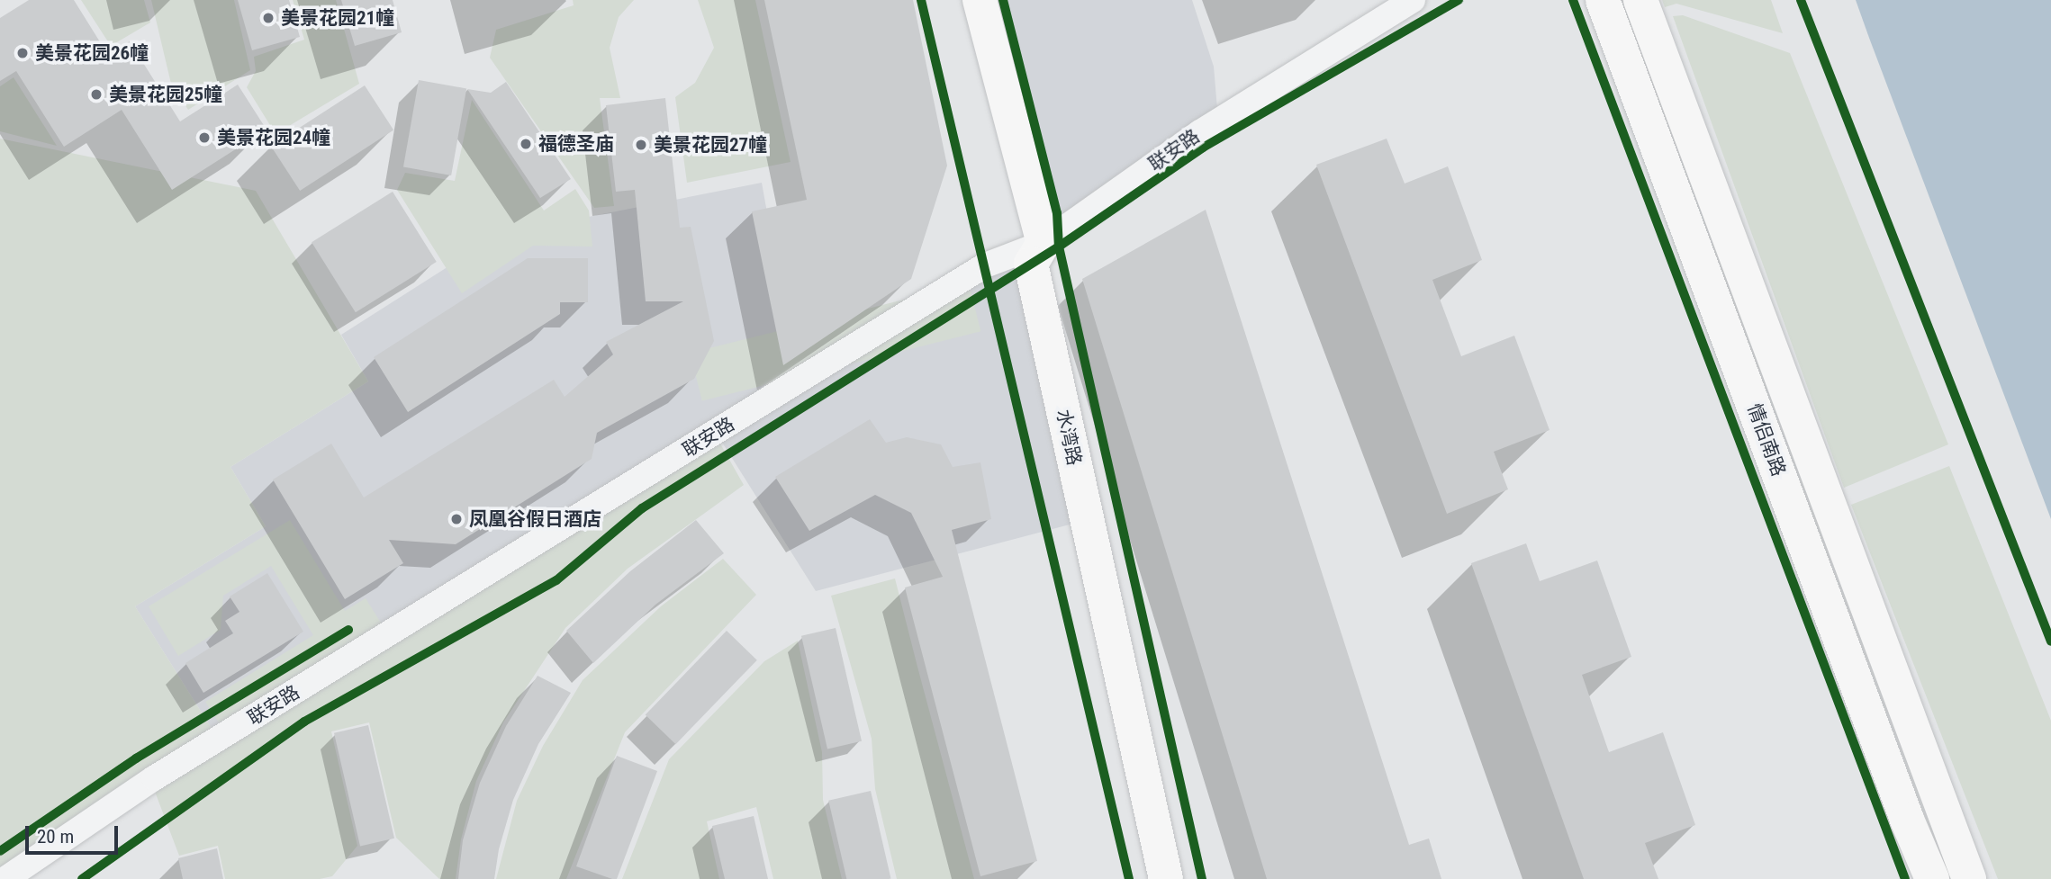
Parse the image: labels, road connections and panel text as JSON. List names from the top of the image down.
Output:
{
  "streets": {
    "main road": ["水湾路", "情侣南路"],
    "street": ["联安路"]
  },
  "crossings": [
    ["联安路", "水湾路"]
  ],
  "places": [
    "美景花园21幢",
    "美景花园26幢",
    "美景花园25幢",
    "美景花园24幢",
    "福德圣庙",
    "美景花园27幢",
    "凤凰谷假日酒店"
  ],
  "scale_bar": "20 m"
}
